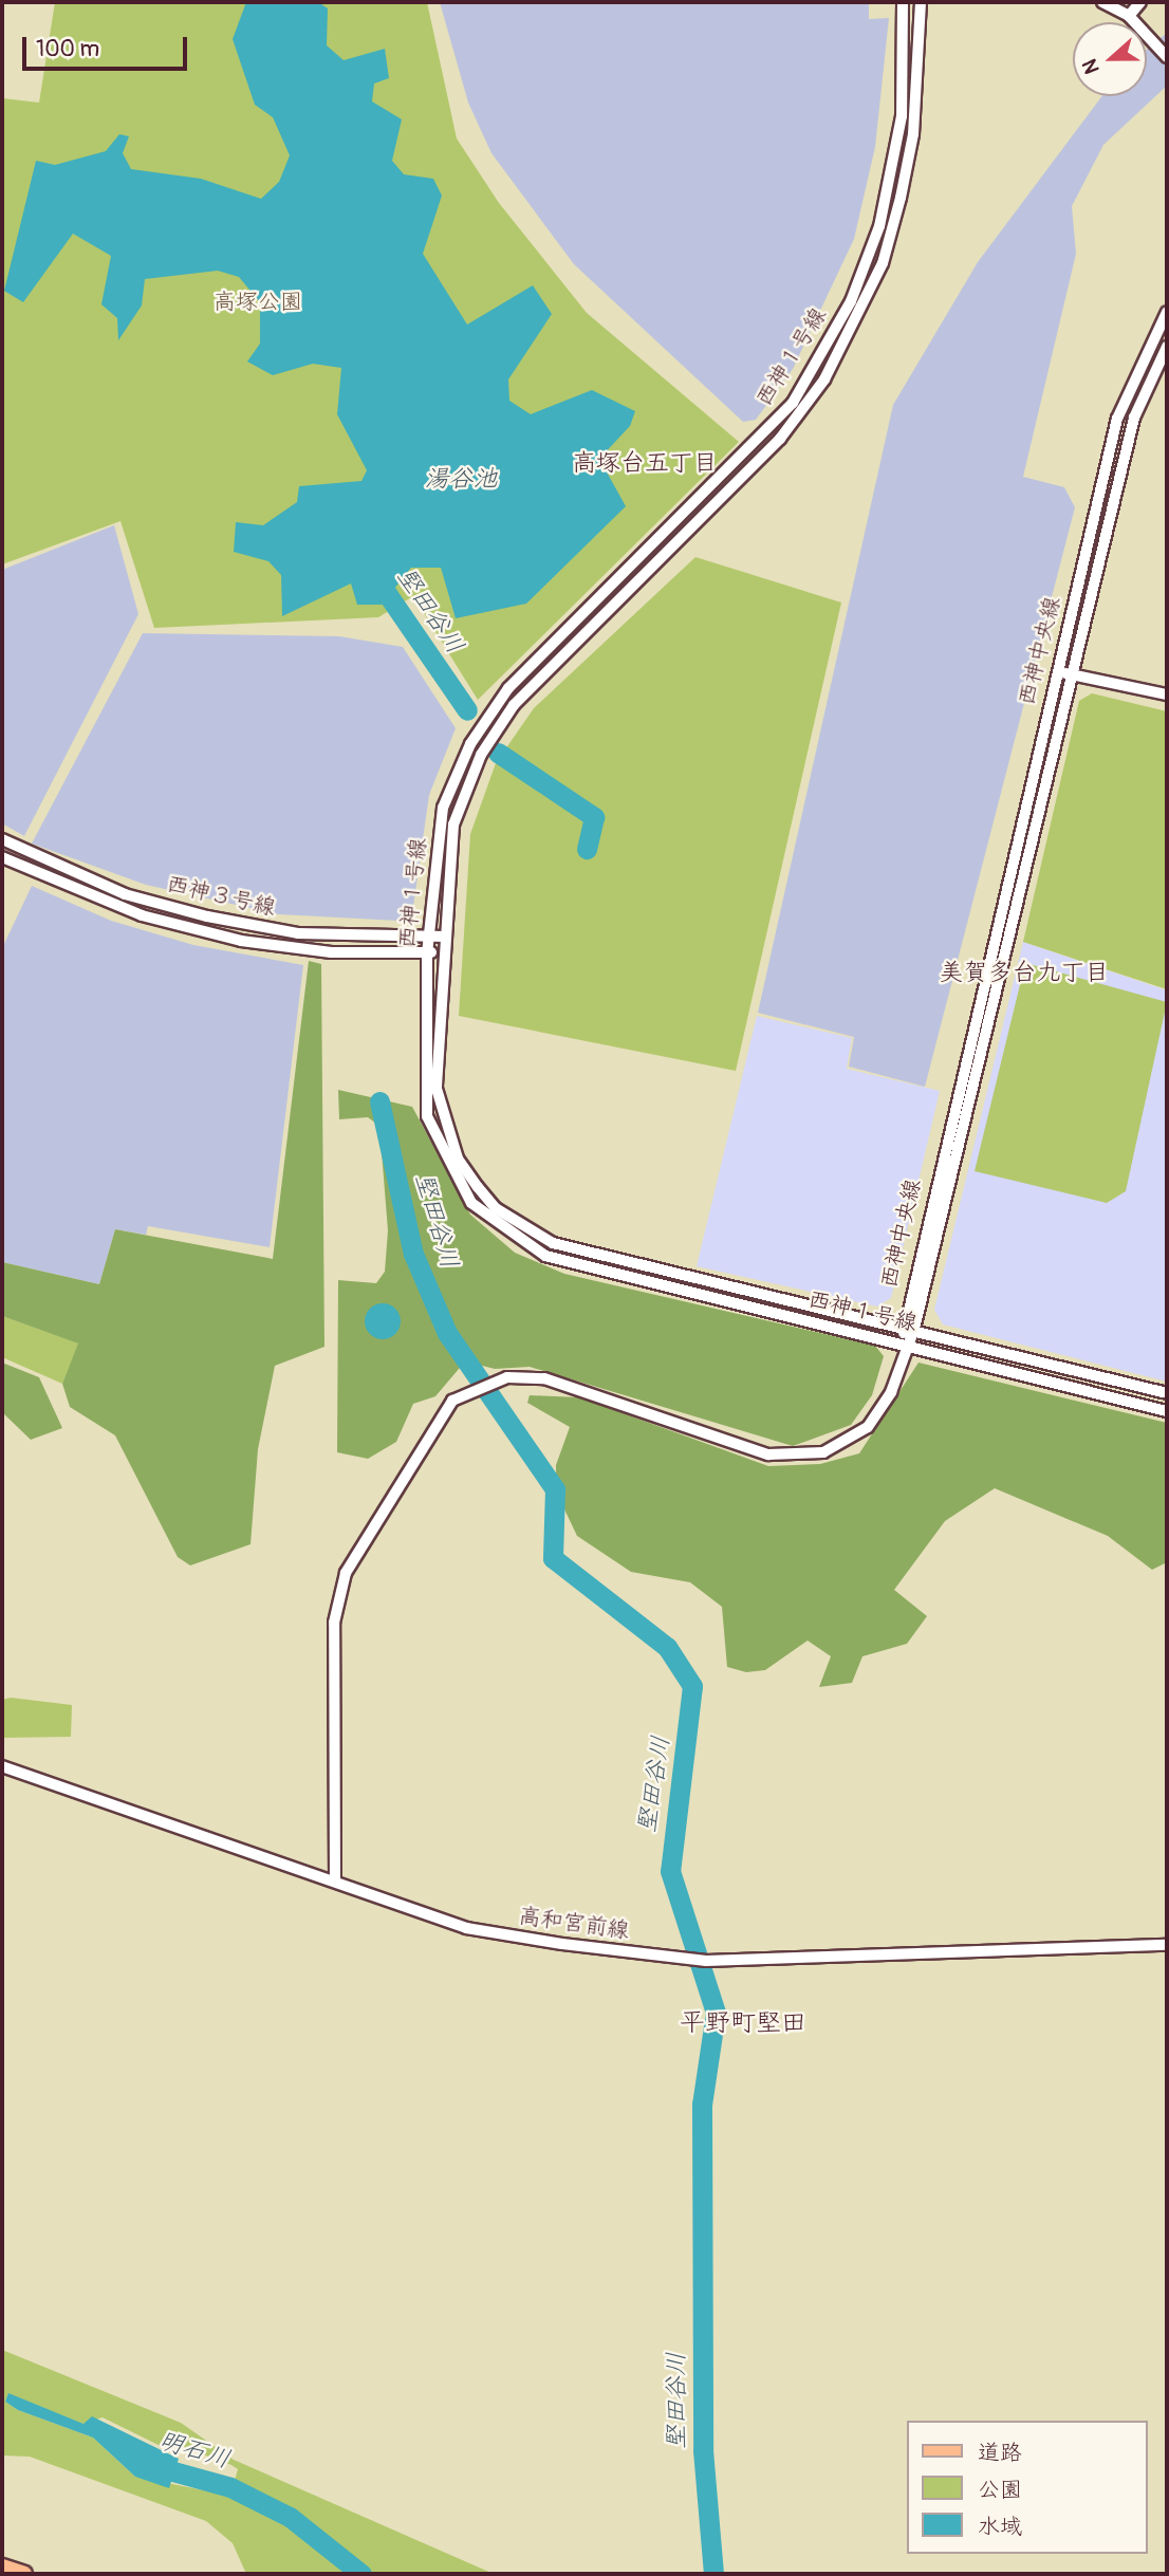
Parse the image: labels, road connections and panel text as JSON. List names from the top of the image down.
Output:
{
  "streets": {
    "street": [
      "西神１号線",
      "西神中央線",
      "西神３号線",
      "高和宮前線"
    ]
  },
  "crossings": [
    ["西神１号線", "西神中央線"],
    ["西神１号線", "西神３号線"],
    ["西神中央線", "高和宮前線"]
  ],
  "districts": ["高塚台五丁目", "美賀多台九丁目", "平野町堅田"],
  "water": ["湯谷池", "堅田谷川", "明石川"],
  "parks": ["高塚公園"],
  "legend": ["道路", "公園", "水域"],
  "scale_bar": "100 m",
  "north": "left"
}
